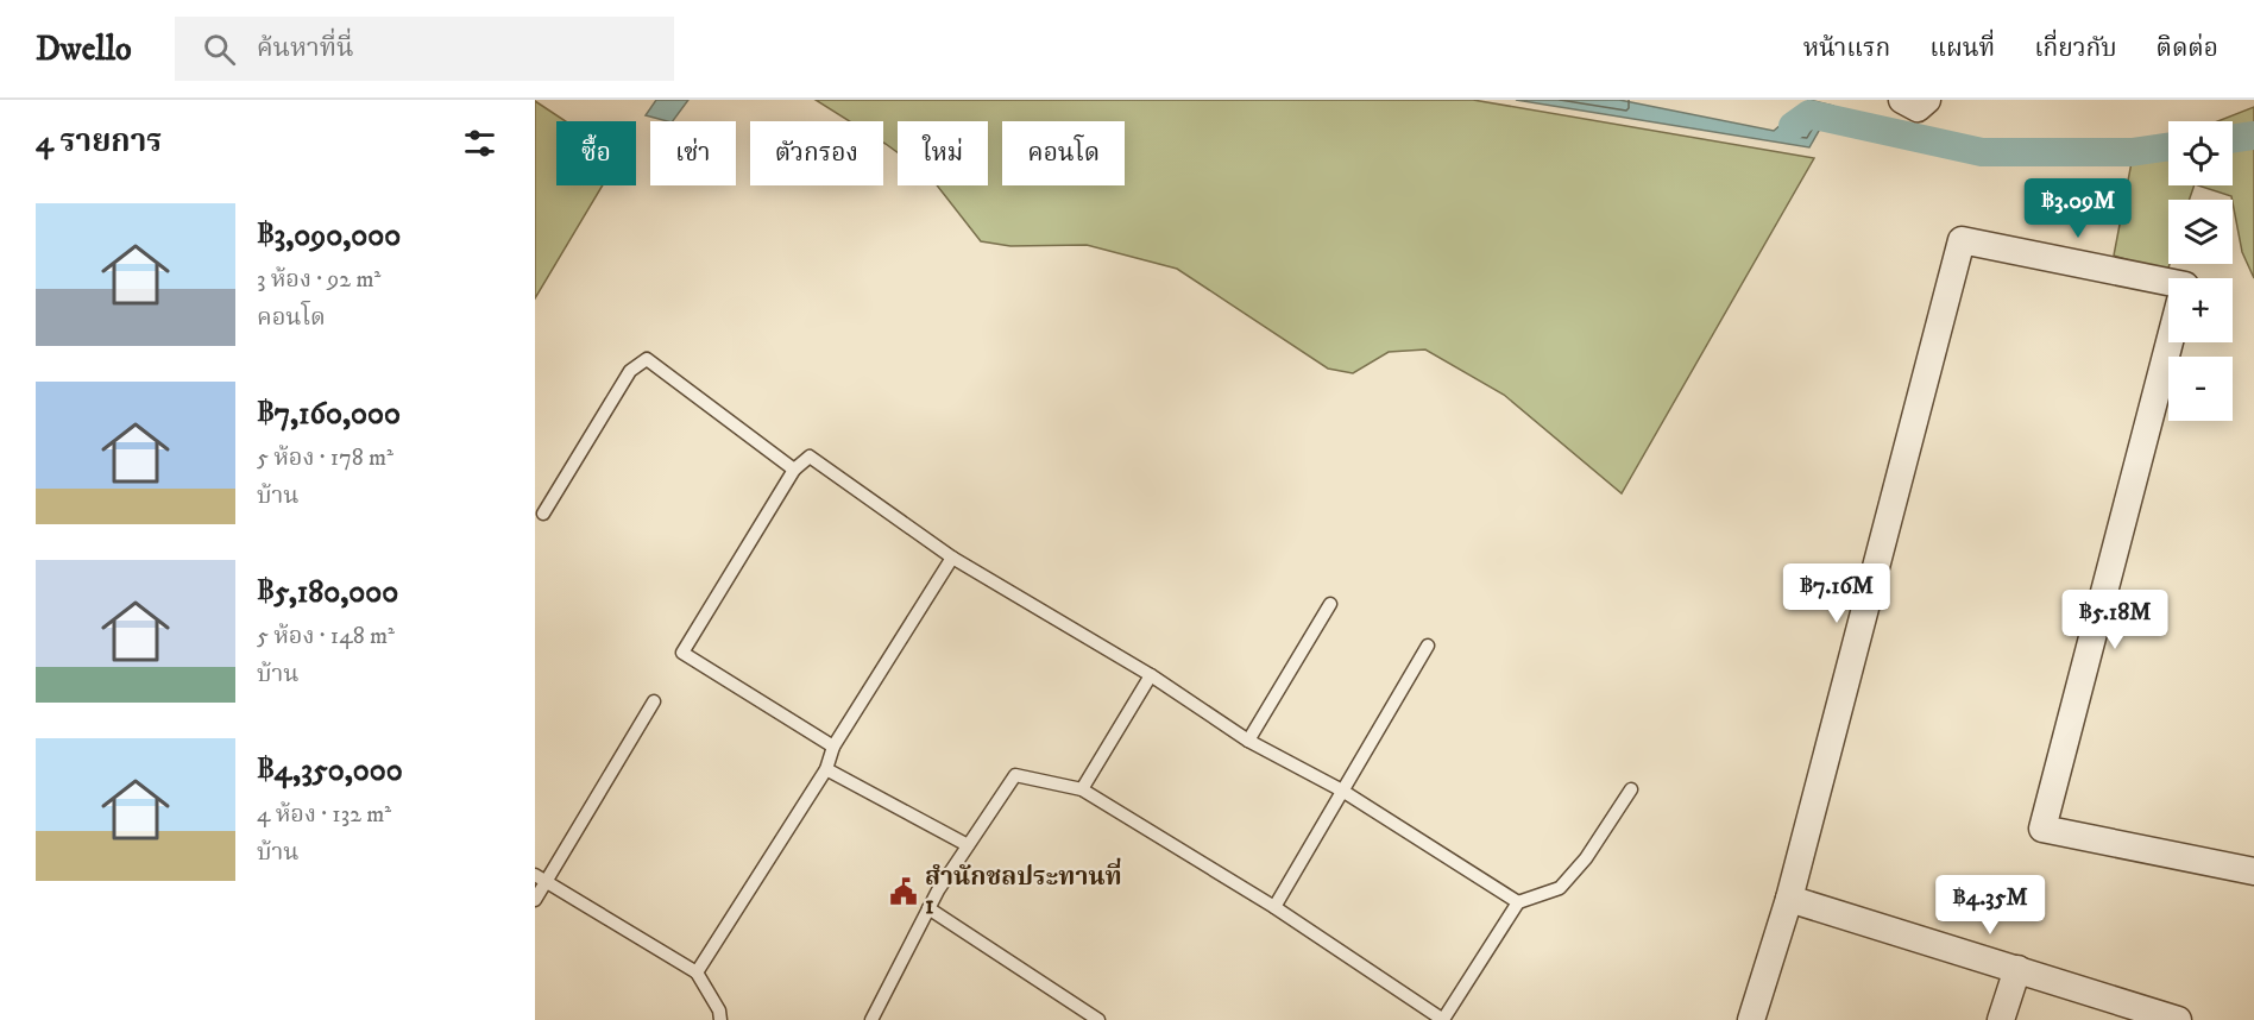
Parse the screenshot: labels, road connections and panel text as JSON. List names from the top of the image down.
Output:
{
  "places": {
    "public building": ["สำนักชลประทานที่ 1"]
  },
  "page": {
    "header": "Dwello",
    "search": "ค้นหาที่นี่",
    "nav": [
      "หน้าแรก",
      "แผนที่",
      "เกี่ยวกับ",
      "ติดต่อ"
    ],
    "heading": "4 รายการ",
    "map_buttons": ["+", "−"],
    "chip": [
      "ซื้อ",
      "เช่า",
      "ตัวกรอง",
      "ใหม่",
      "คอนโด"
    ],
    "price": [
      "฿3.09M",
      "฿7.16M",
      "฿5.18M",
      "฿4.35M"
    ],
    "list": [
      {
        "name": "฿3,090,000",
        "note": "3 ห้อง · 92 m² · คอนโด"
      },
      {
        "name": "฿7,160,000",
        "note": "5 ห้อง · 178 m² · บ้าน"
      },
      {
        "name": "฿5,180,000",
        "note": "5 ห้อง · 148 m² · บ้าน"
      },
      {
        "name": "฿4,350,000",
        "note": "4 ห้อง · 132 m² · บ้าน"
      }
    ]
  }
}
